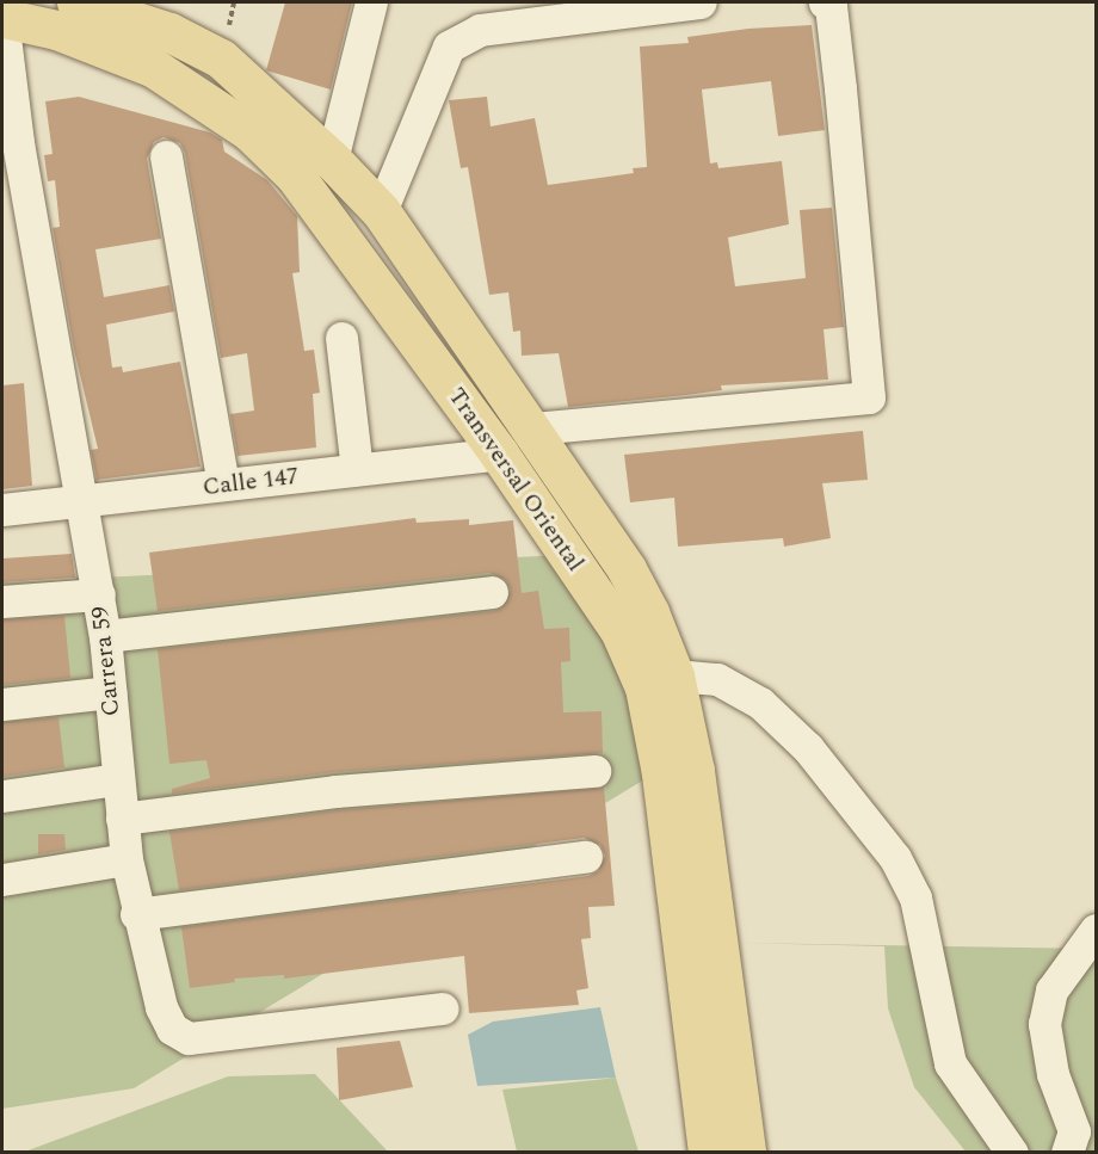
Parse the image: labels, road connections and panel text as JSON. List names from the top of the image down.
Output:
{
  "streets": {
    "main road": ["Transversal Oriental"],
    "street": ["Calle 147", "Carrera 59"]
  },
  "crossings": [
    ["Transversal Oriental", "Calle 147"],
    ["Transversal Oriental", "Carrera 59"],
    ["Calle 147", "Carrera 59"]
  ]
}
